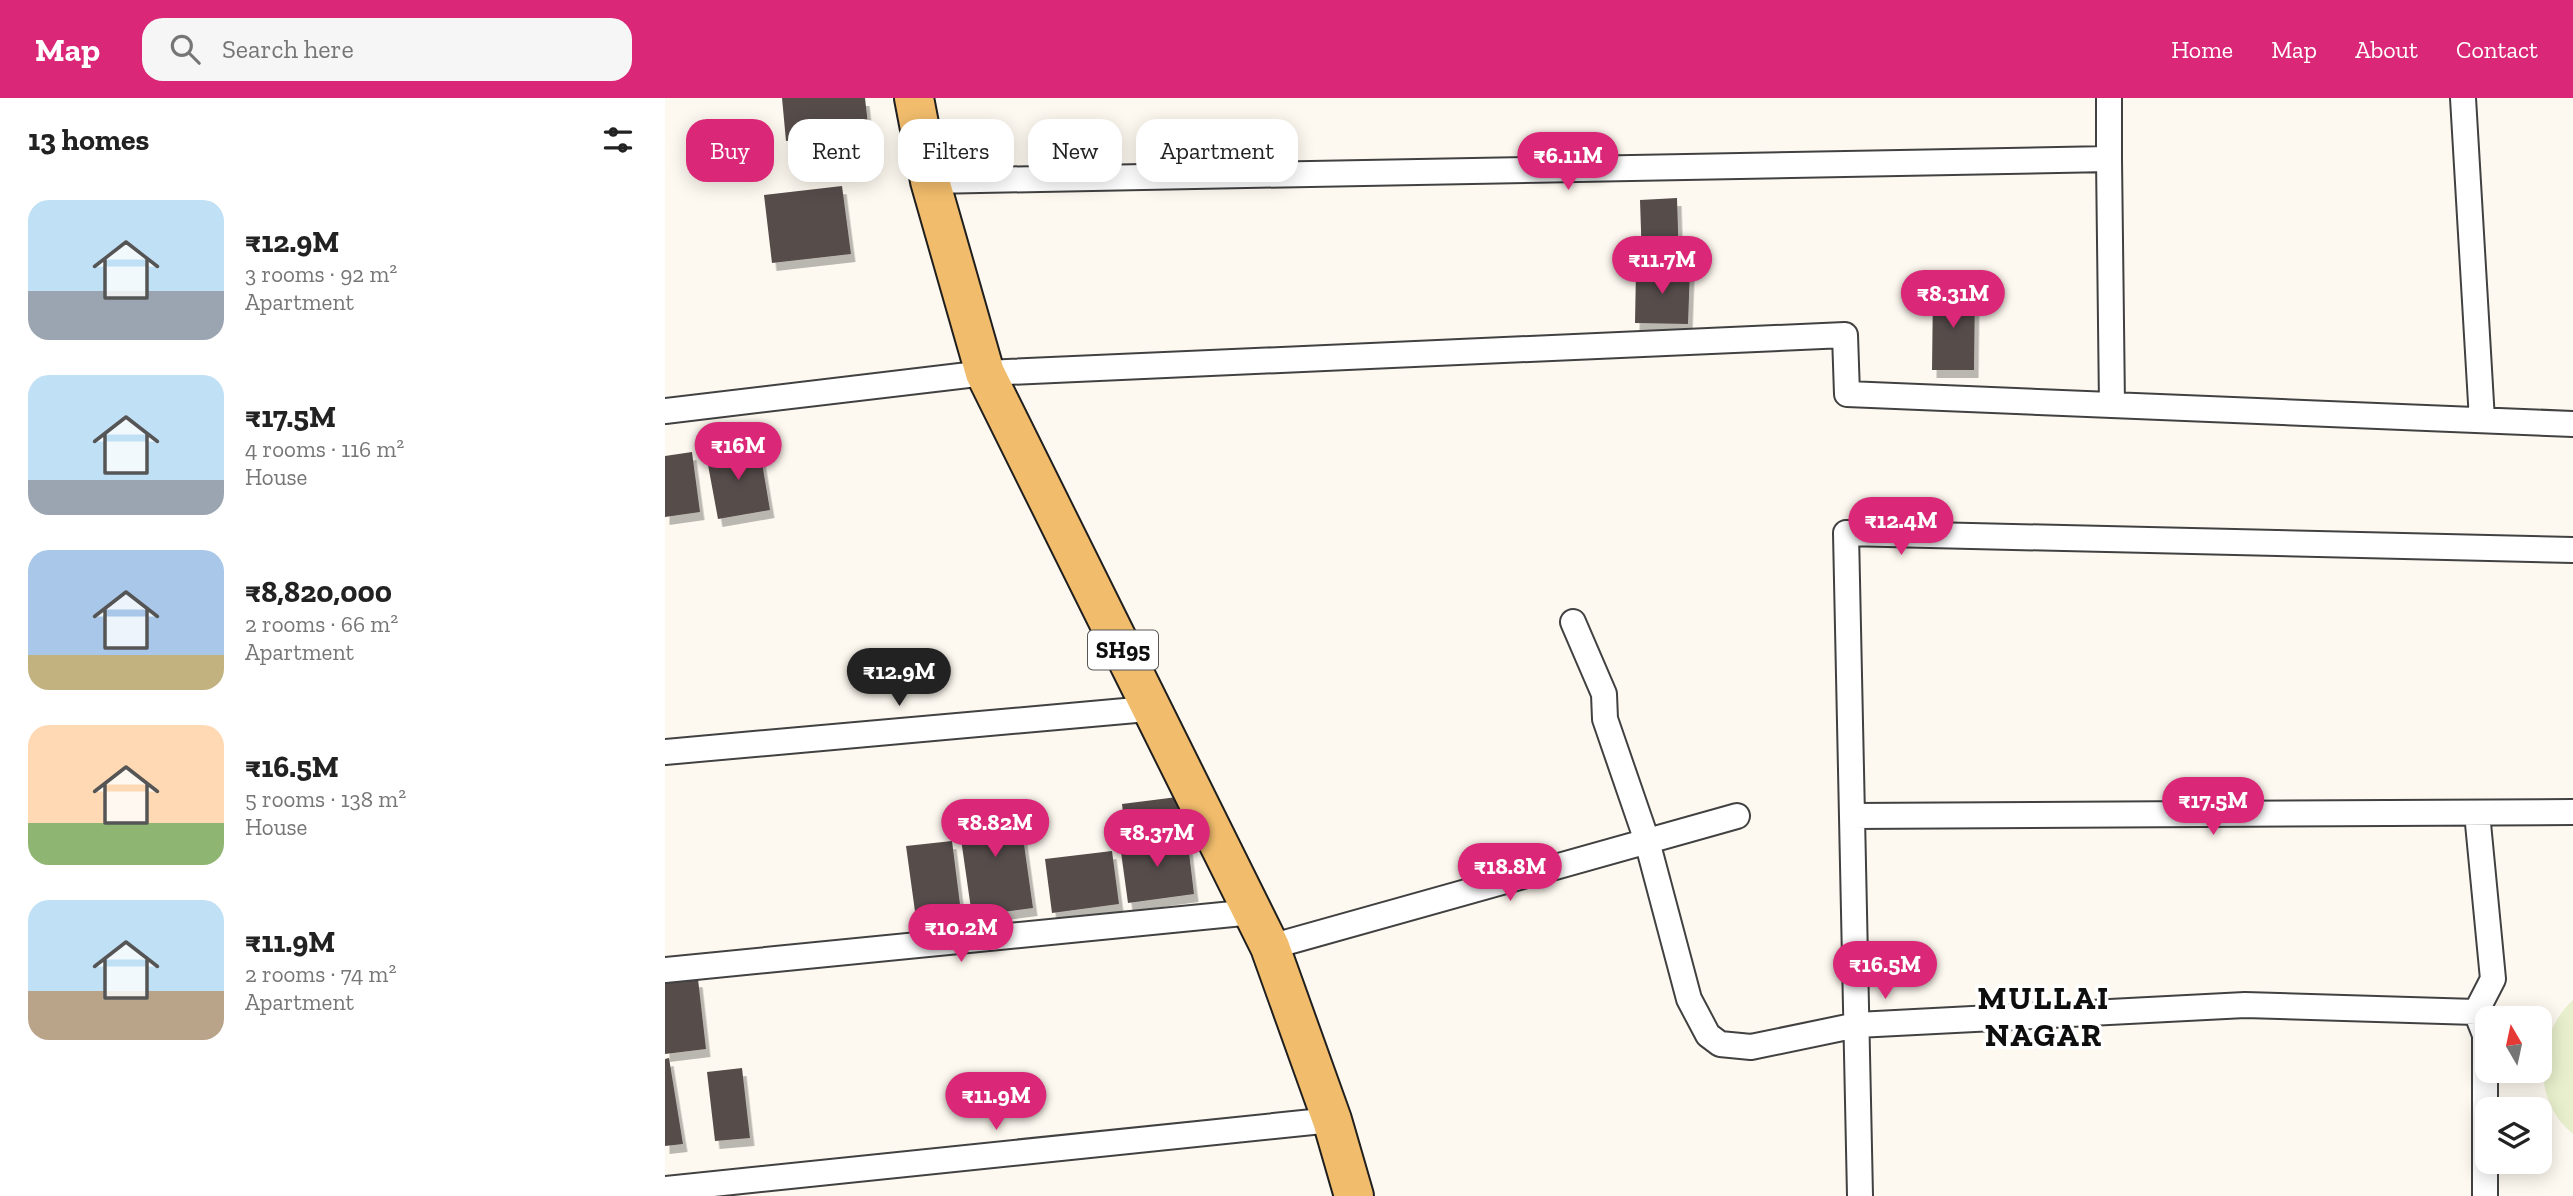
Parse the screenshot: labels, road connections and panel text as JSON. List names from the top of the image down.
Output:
{
  "streets": {
    "main road": ["SH95"]
  },
  "districts": ["MULLAI NAGAR"],
  "north": "top",
  "page": {
    "header": "Map",
    "search": "Search here",
    "nav": [
      "Home",
      "Map",
      "About",
      "Contact"
    ],
    "heading": "13 homes",
    "chip": [
      "Buy",
      "Rent",
      "Filters",
      "New",
      "Apartment"
    ],
    "price": [
      "₹6.11M",
      "₹11.7M",
      "₹8.31M",
      "₹16M",
      "₹12.4M",
      "₹12.9M",
      "₹17.5M",
      "₹8.82M",
      "₹8.37M",
      "₹18.8M",
      "₹10.2M",
      "₹16.5M",
      "₹11.9M"
    ],
    "list": [
      {
        "name": "₹12.9M",
        "note": "3 rooms · 92 m² · Apartment"
      },
      {
        "name": "₹17.5M",
        "note": "4 rooms · 116 m² · House"
      },
      {
        "name": "₹8,820,000",
        "note": "2 rooms · 66 m² · Apartment"
      },
      {
        "name": "₹16.5M",
        "note": "5 rooms · 138 m² · House"
      },
      {
        "name": "₹11.9M",
        "note": "2 rooms · 74 m² · Apartment"
      }
    ]
  }
}
